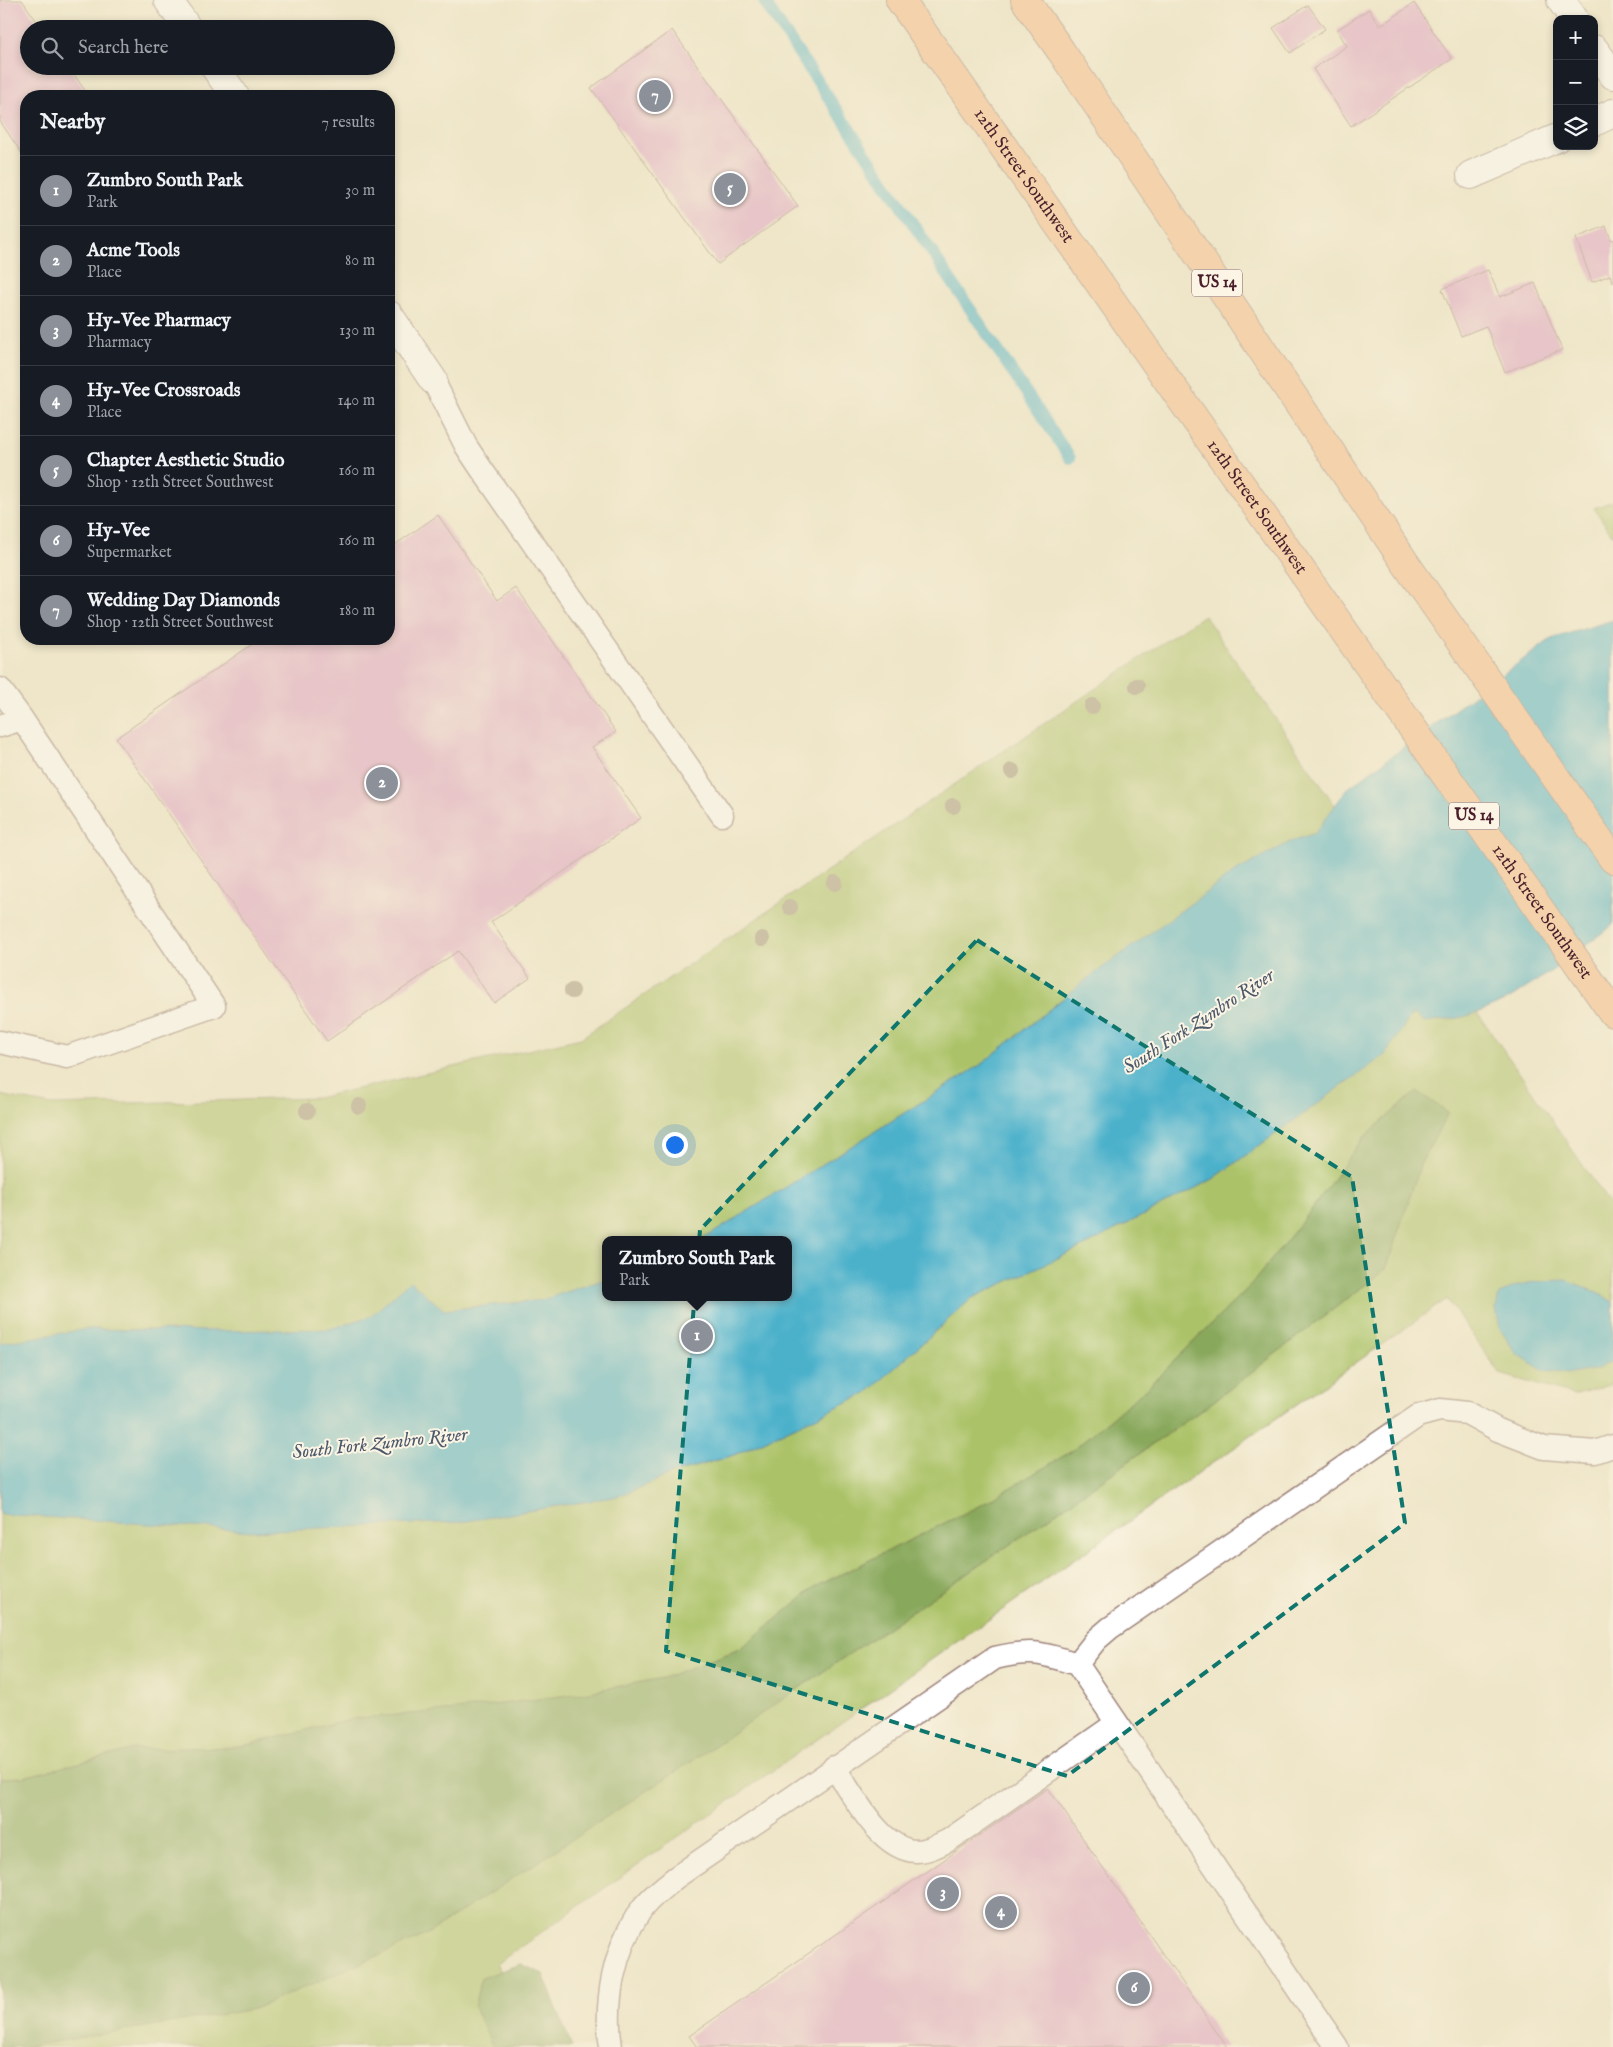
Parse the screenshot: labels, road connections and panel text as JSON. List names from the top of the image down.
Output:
{
  "streets": {
    "main road": ["12th Street Southwest", "US 14"]
  },
  "water": ["South Fork Zumbro River"],
  "page": {
    "map_buttons": ["+", "−"],
    "search": "Search here",
    "pins": [
      "7",
      "5",
      "2",
      "1",
      "3",
      "4",
      "6"
    ],
    "heading": ["Nearby", "7 results"],
    "list": [
      {
        "mark": "1",
        "name": "Zumbro South Park",
        "note": "Park",
        "value": "30 m"
      },
      {
        "mark": "2",
        "name": "Acme Tools",
        "note": "Place",
        "value": "80 m"
      },
      {
        "mark": "3",
        "name": "Hy-Vee Pharmacy",
        "note": "Pharmacy",
        "value": "130 m"
      },
      {
        "mark": "4",
        "name": "Hy-Vee Crossroads",
        "note": "Place",
        "value": "140 m"
      },
      {
        "mark": "5",
        "name": "Chapter Aesthetic Studio",
        "note": "Shop · 12th Street Southwest",
        "value": "160 m"
      },
      {
        "mark": "6",
        "name": "Hy-Vee",
        "note": "Supermarket",
        "value": "160 m"
      },
      {
        "mark": "7",
        "name": "Wedding Day Diamonds",
        "note": "Shop · 12th Street Southwest",
        "value": "180 m"
      }
    ],
    "popup": ["Zumbro South Park", "Park"]
  }
}
